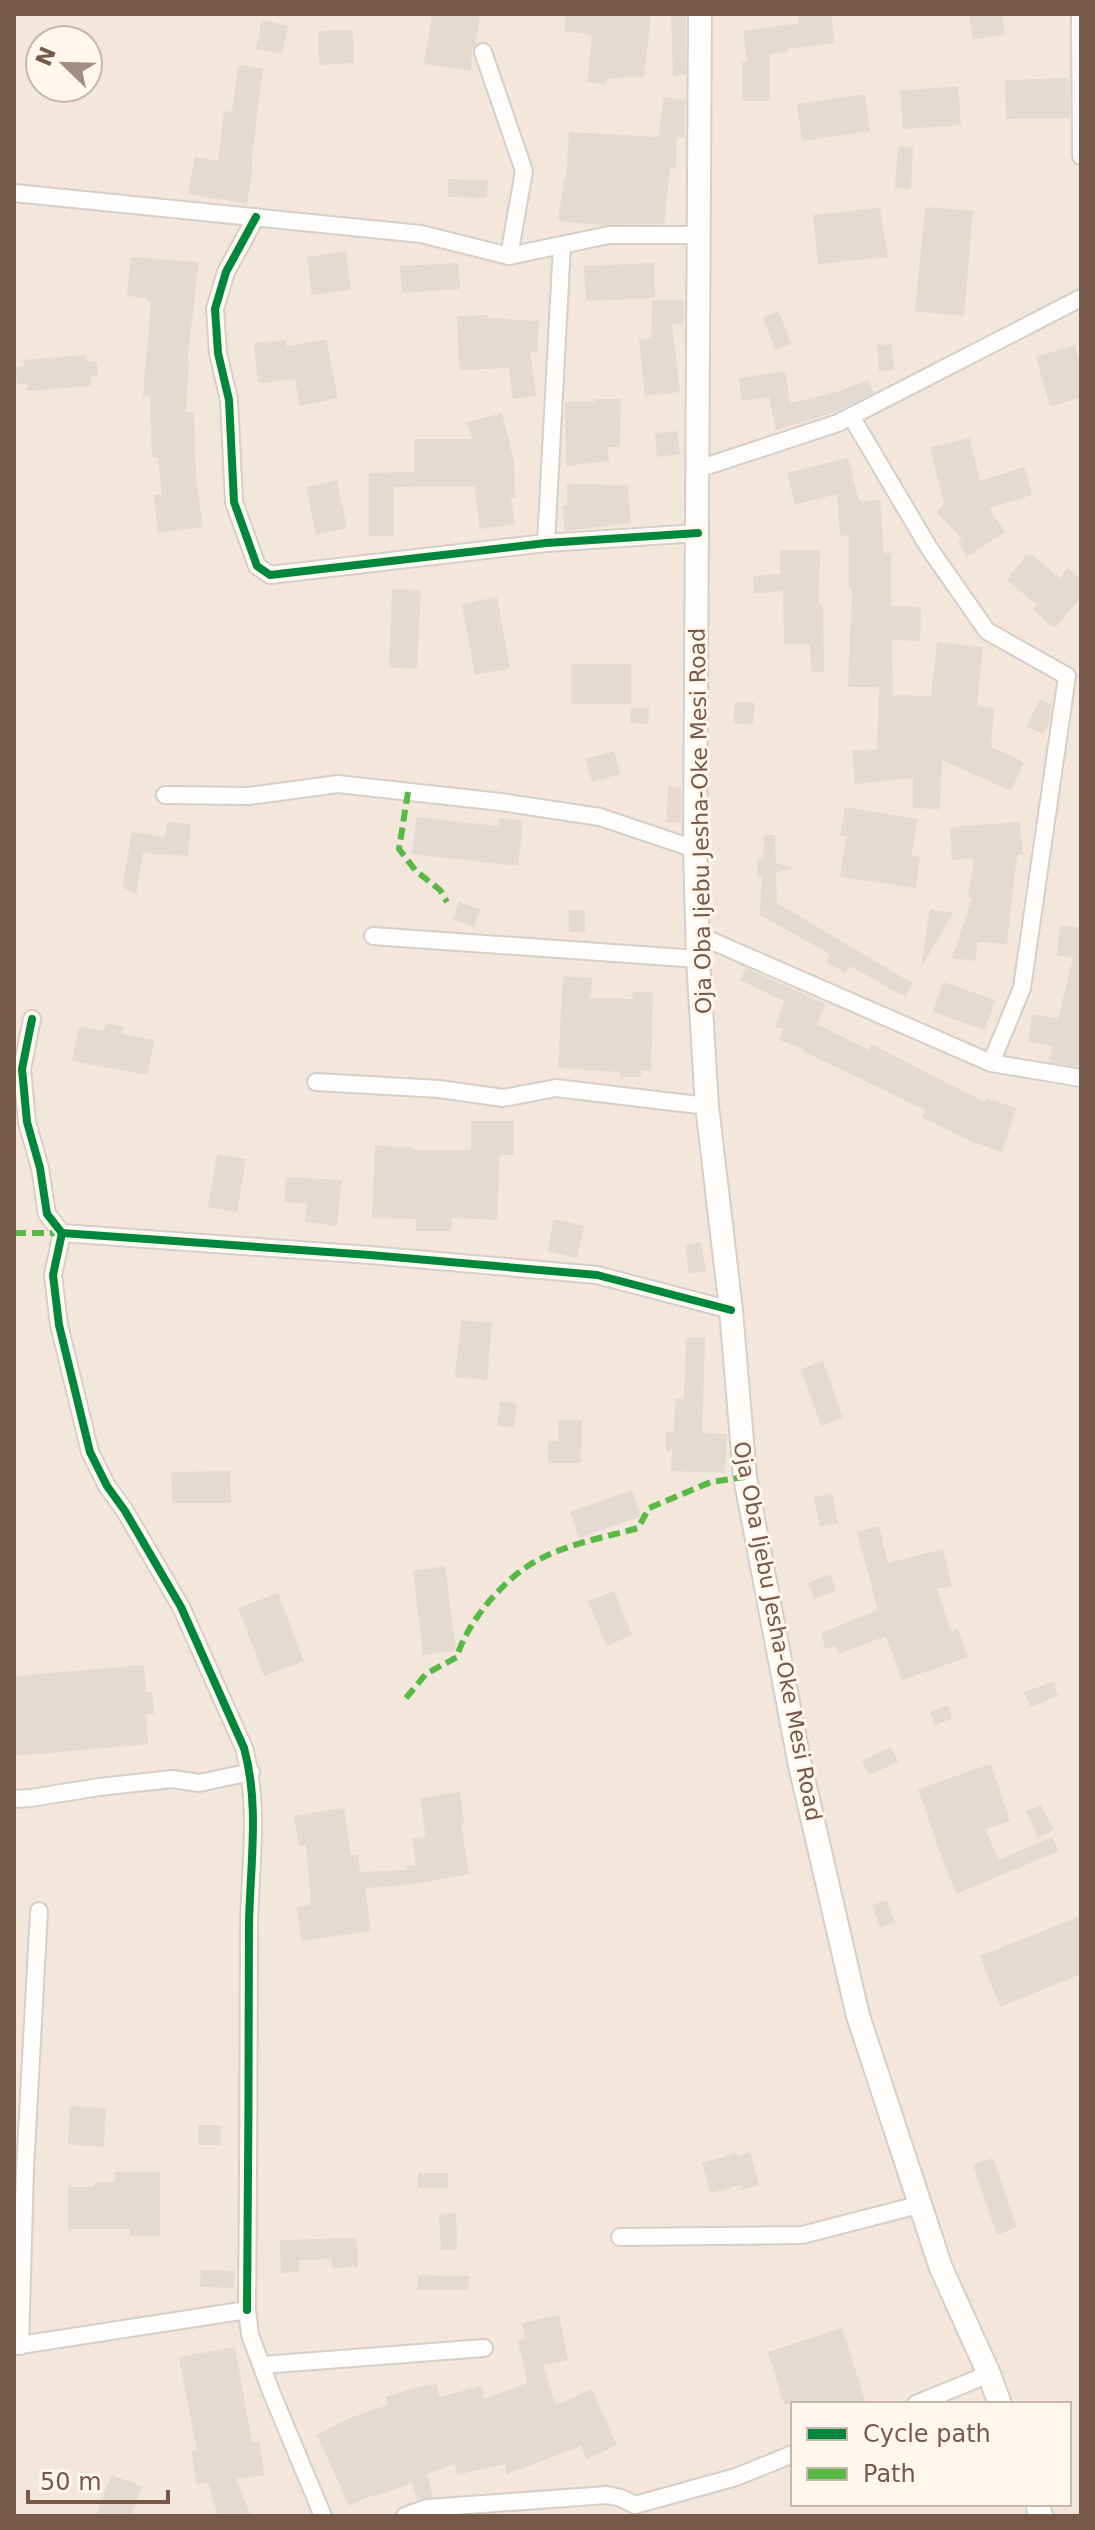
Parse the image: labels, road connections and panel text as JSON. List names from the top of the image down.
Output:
{
  "streets": {
    "main road": ["Oja Oba Ijebu Jesha-Oke Mesi Road"]
  },
  "legend": ["Cycle path", "Path"],
  "scale_bar": "50 m",
  "north": "top left"
}
